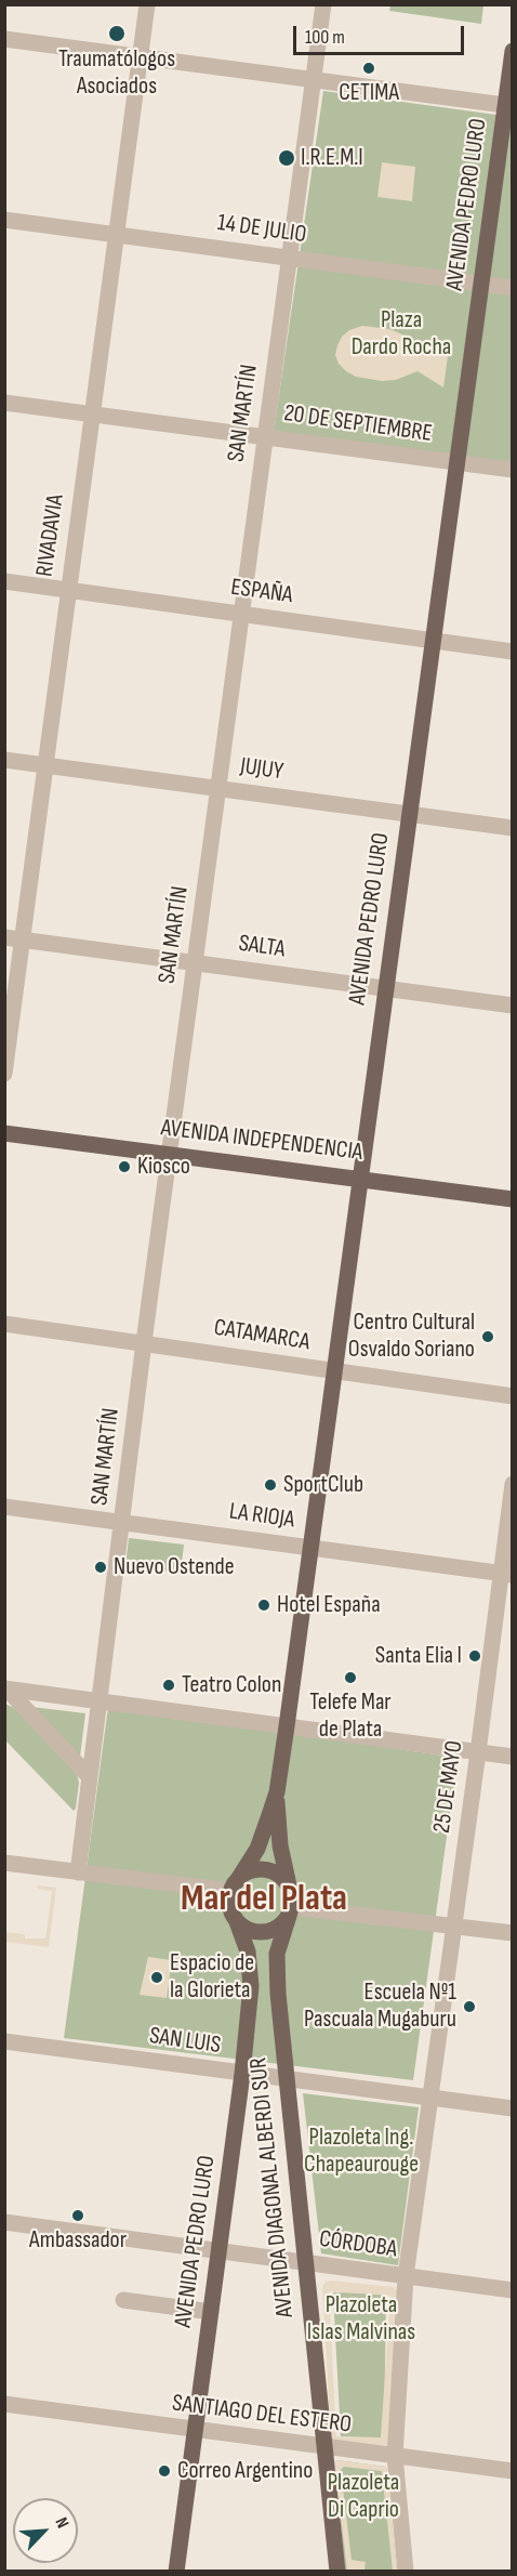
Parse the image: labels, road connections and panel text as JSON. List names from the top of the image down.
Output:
{
  "streets": {
    "main road": ["AVENIDA PEDRO LURO", "AVENIDA INDEPENDENCIA", "AVENIDA DIAGONAL ALBERDI SUR"],
    "street": [
      "14 DE JULIO",
      "SAN MARTÍN",
      "20 DE SEPTIEMBRE",
      "RIVADAVIA",
      "ESPAÑA",
      "JUJUY",
      "SALTA",
      "CATAMARCA",
      "LA RIOJA",
      "25 DE MAYO",
      "SAN LUIS",
      "CÓRDOBA",
      "SANTIAGO DEL ESTERO"
    ]
  },
  "crossings": [
    ["AVENIDA PEDRO LURO", "14 DE JULIO"],
    ["AVENIDA PEDRO LURO", "20 DE SEPTIEMBRE"],
    ["AVENIDA PEDRO LURO", "ESPAÑA"],
    ["AVENIDA PEDRO LURO", "JUJUY"],
    ["AVENIDA PEDRO LURO", "SALTA"],
    ["AVENIDA PEDRO LURO", "AVENIDA INDEPENDENCIA"],
    ["AVENIDA PEDRO LURO", "CATAMARCA"],
    ["AVENIDA PEDRO LURO", "LA RIOJA"],
    ["AVENIDA PEDRO LURO", "SAN LUIS"],
    ["AVENIDA PEDRO LURO", "AVENIDA DIAGONAL ALBERDI SUR"],
    ["AVENIDA PEDRO LURO", "CÓRDOBA"],
    ["AVENIDA PEDRO LURO", "SANTIAGO DEL ESTERO"],
    ["14 DE JULIO", "SAN MARTÍN"],
    ["14 DE JULIO", "RIVADAVIA"],
    ["SAN MARTÍN", "20 DE SEPTIEMBRE"],
    ["SAN MARTÍN", "ESPAÑA"],
    ["SAN MARTÍN", "JUJUY"],
    ["SAN MARTÍN", "SALTA"],
    ["SAN MARTÍN", "AVENIDA INDEPENDENCIA"],
    ["SAN MARTÍN", "CATAMARCA"],
    ["SAN MARTÍN", "LA RIOJA"],
    ["20 DE SEPTIEMBRE", "RIVADAVIA"],
    ["RIVADAVIA", "ESPAÑA"],
    ["RIVADAVIA", "JUJUY"],
    ["RIVADAVIA", "SALTA"],
    ["LA RIOJA", "25 DE MAYO"],
    ["25 DE MAYO", "SAN LUIS"],
    ["25 DE MAYO", "CÓRDOBA"],
    ["25 DE MAYO", "SANTIAGO DEL ESTERO"],
    ["SAN LUIS", "AVENIDA DIAGONAL ALBERDI SUR"],
    ["AVENIDA DIAGONAL ALBERDI SUR", "CÓRDOBA"],
    ["AVENIDA DIAGONAL ALBERDI SUR", "SANTIAGO DEL ESTERO"]
  ],
  "districts": ["Mar del Plata"],
  "parks": [
    "Plaza Dardo Rocha",
    "Plazoleta Ing. Chapeaurouge",
    "Plazoleta Islas Malvinas",
    "Plazoleta Di Caprio"
  ],
  "places": [
    "Traumatólogos Asociados",
    "CETIMA",
    "I.R.E.M.I",
    "Kiosco",
    "Centro Cultural Osvaldo Soriano",
    "SportClub",
    "Nuevo Ostende",
    "Hotel España",
    "Santa Elia I",
    "Telefe Mar de Plata",
    "Teatro Colon",
    "Espacio de la Glorieta",
    "Escuela Nº1 Pascuala Mugaburu",
    "Ambassador",
    "Correo Argentino"
  ],
  "scale_bar": "100 m",
  "north": "top right"
}
